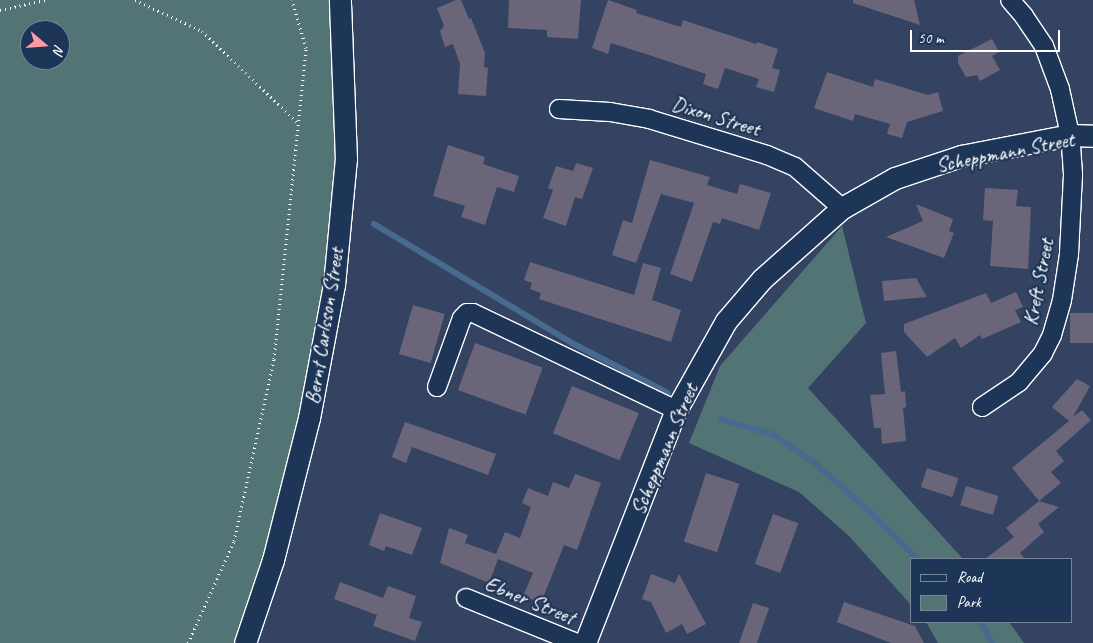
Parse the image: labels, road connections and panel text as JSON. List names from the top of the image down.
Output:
{
  "streets": {
    "street": [
      "Dixon Street",
      "Scheppmann Street",
      "Kreft Street",
      "Bernt Carlsson Street",
      "Ebner Street"
    ]
  },
  "crossings": [
    ["Dixon Street", "Scheppmann Street"],
    ["Scheppmann Street", "Kreft Street"]
  ],
  "legend": ["Road", "Park"],
  "scale_bar": "50 m",
  "north": "right"
}
